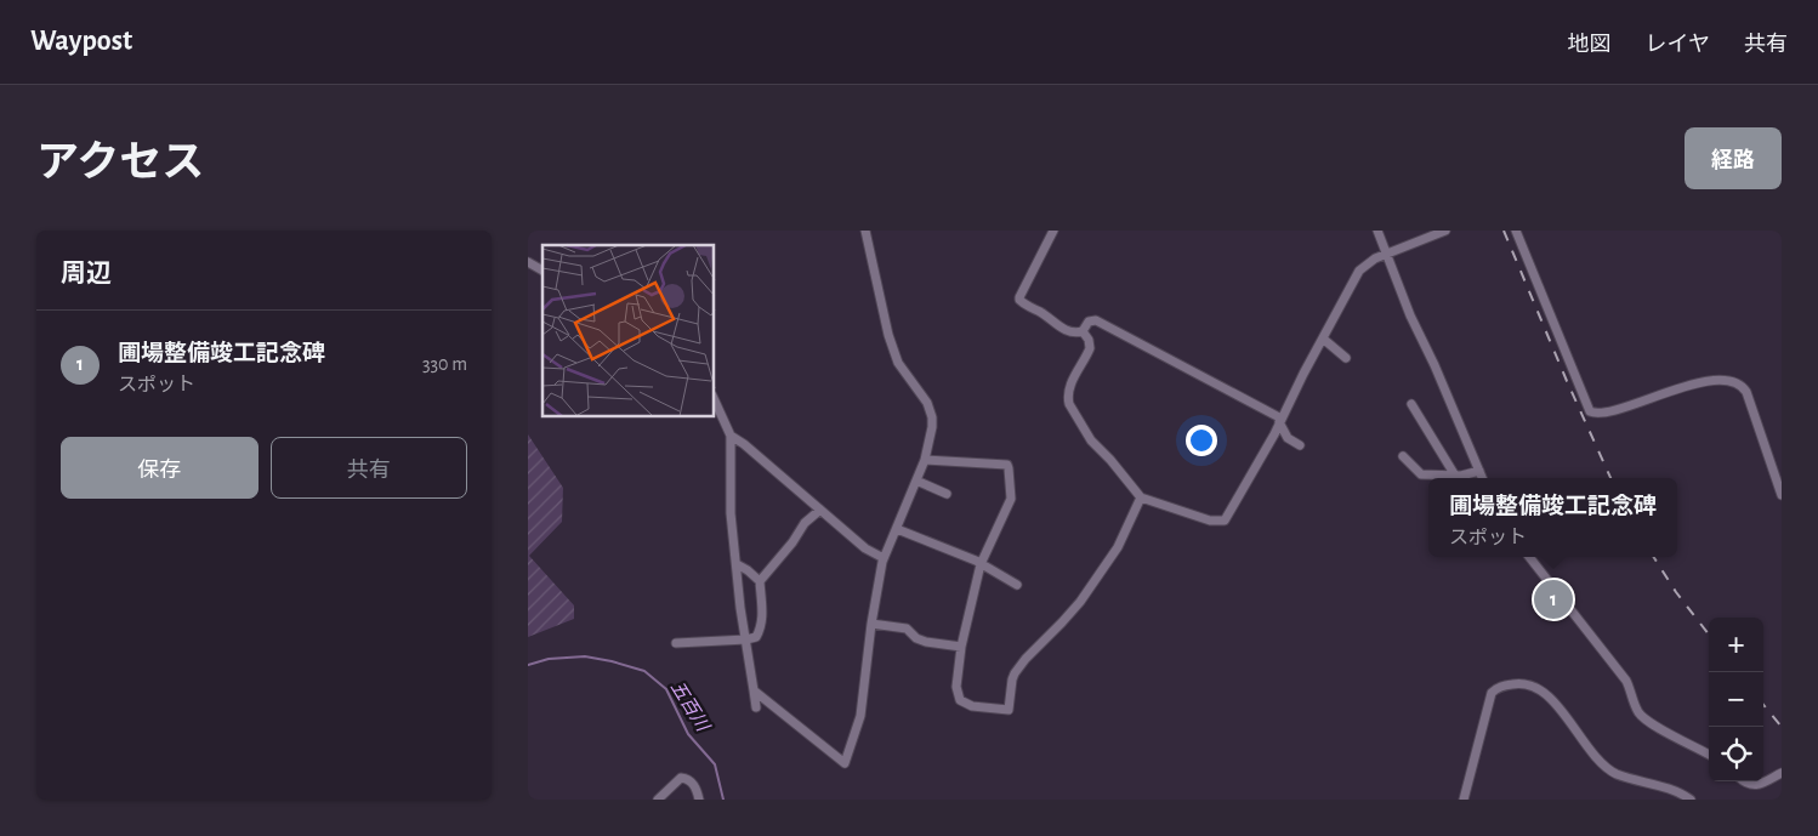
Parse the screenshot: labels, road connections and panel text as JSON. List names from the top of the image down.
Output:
{
  "water": ["五百川"],
  "page": {
    "header": "Waypost",
    "nav": ["地図", "レイヤ", "共有"],
    "title": "アクセス",
    "buttons": [
      "経路",
      ["保存", "共有"]
    ],
    "heading": "周辺",
    "list": [
      {
        "mark": "1",
        "name": "圃場整備竣工記念碑",
        "note": "スポット",
        "value": "330 m"
      }
    ],
    "popup": ["圃場整備竣工記念碑", "スポット"],
    "pins": "1",
    "map_buttons": ["+", "−"]
  }
}
